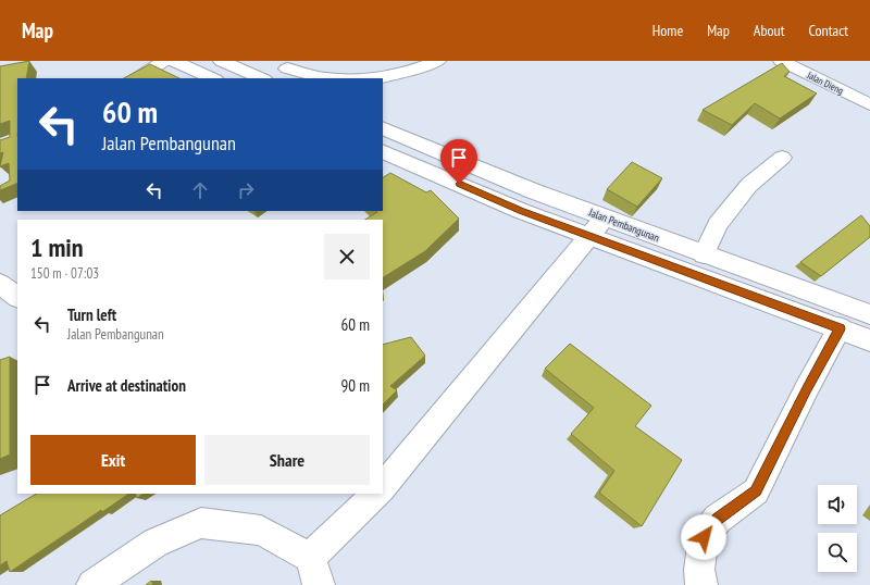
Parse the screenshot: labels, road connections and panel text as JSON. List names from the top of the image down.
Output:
{
  "streets": {
    "street": ["Jalan Dieng", "Jalan Pembangunan"]
  },
  "page": {
    "header": "Map",
    "nav": [
      "Home",
      "Map",
      "About",
      "Contact"
    ],
    "turn": ["60 m", "Jalan Pembangunan"],
    "heading": ["1 min", "150 m · 07:03"],
    "list": [
      {
        "name": "Turn left",
        "note": "Jalan Pembangunan",
        "value": "60 m"
      },
      {
        "name": "Arrive at destination",
        "value": "90 m"
      }
    ],
    "buttons": ["Exit", "Share"]
  }
}
